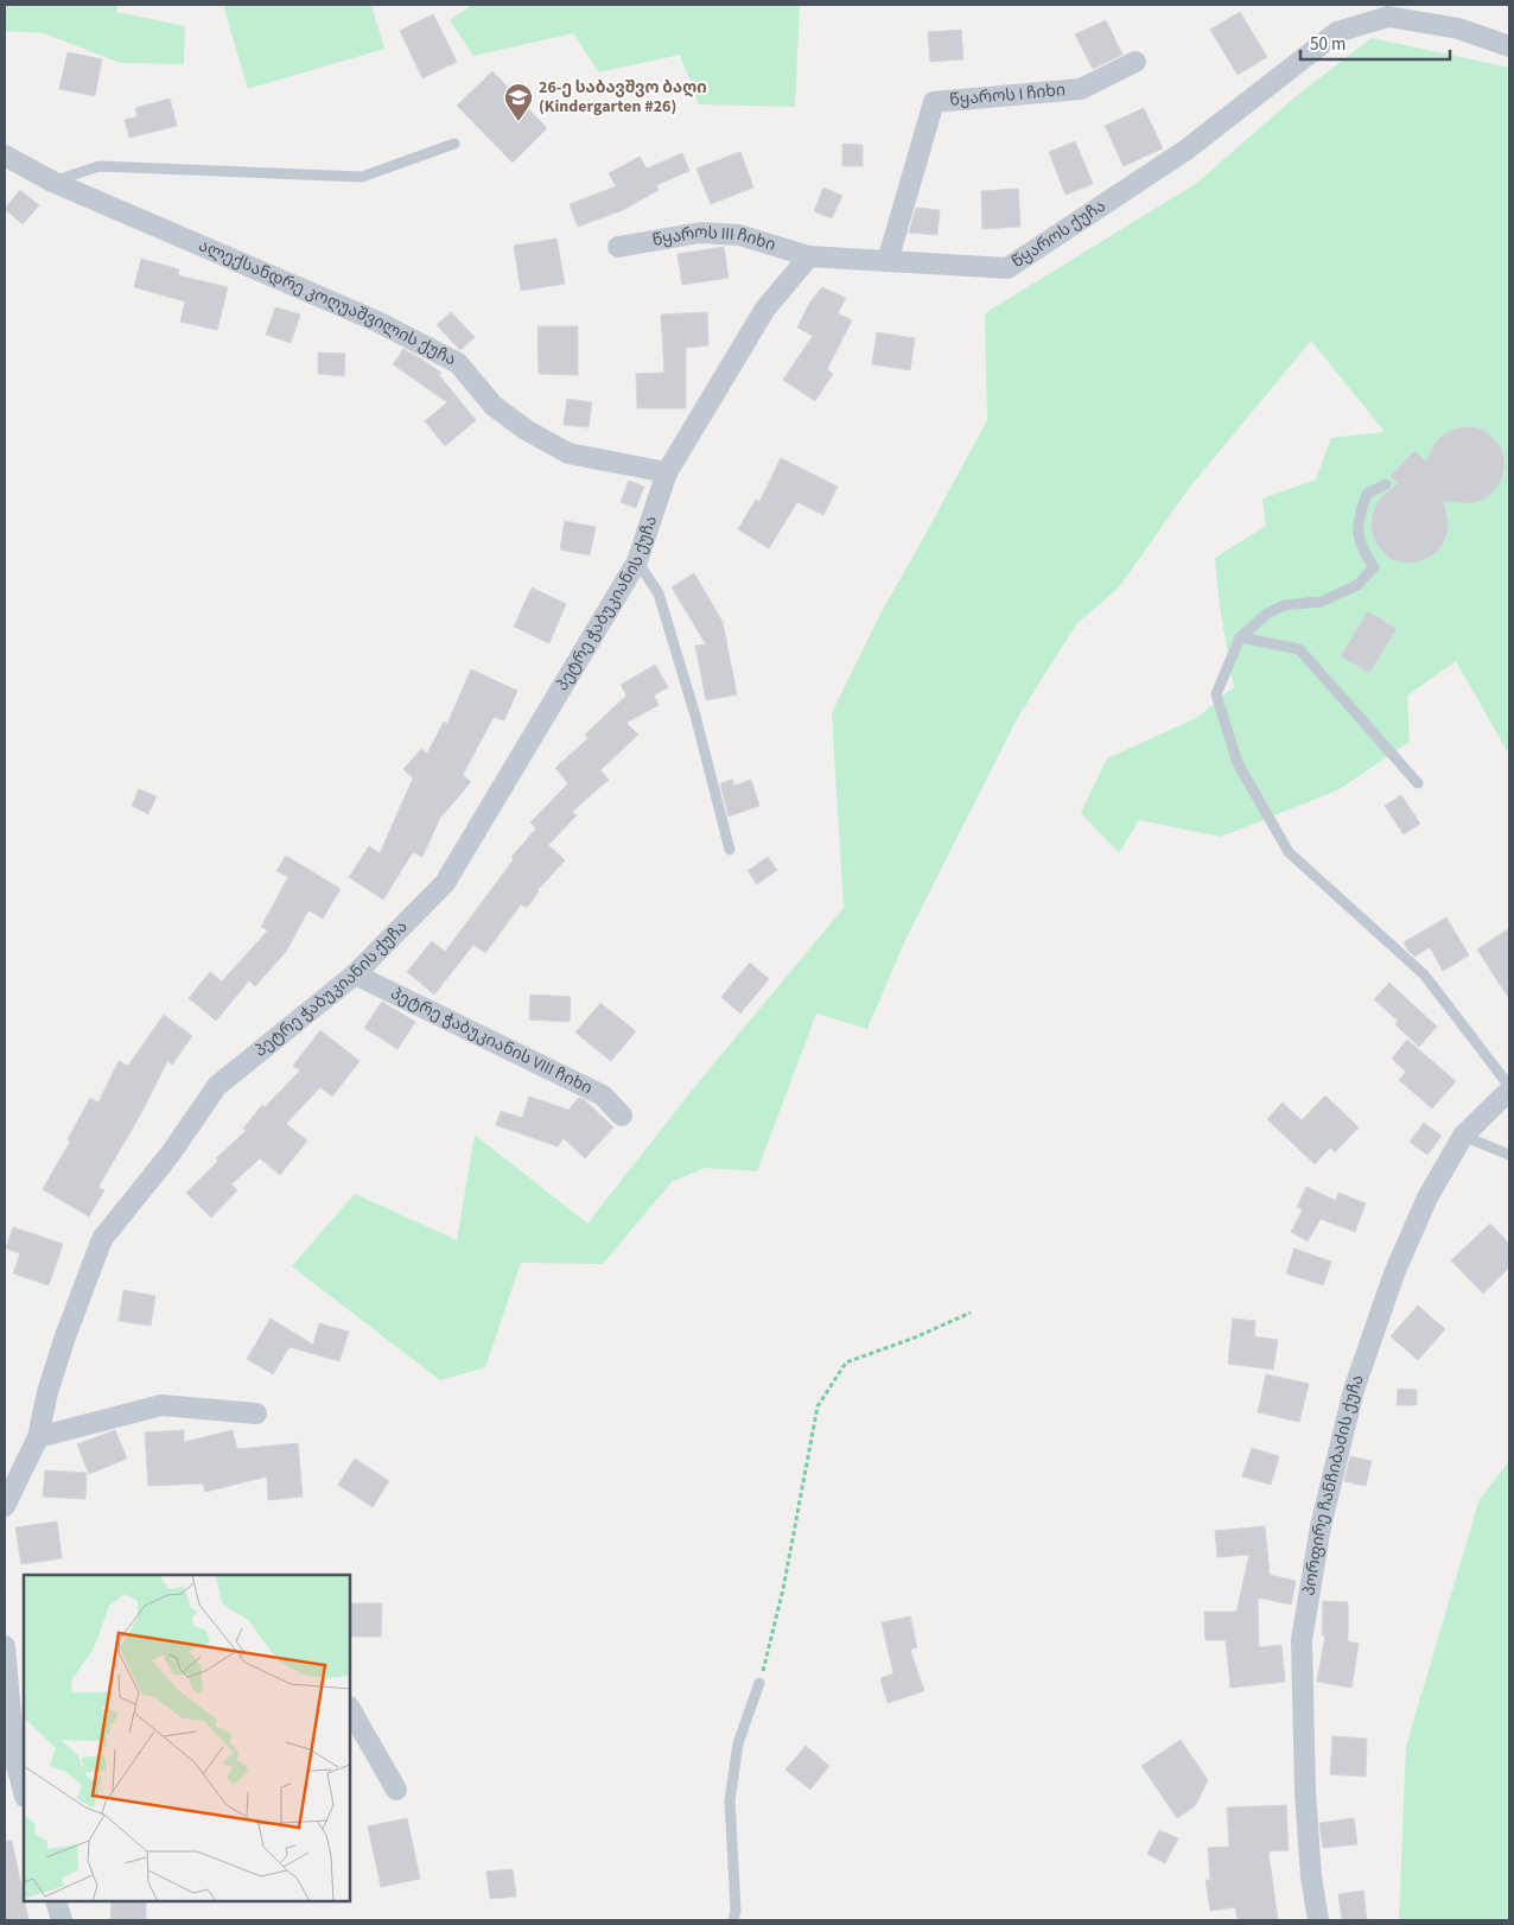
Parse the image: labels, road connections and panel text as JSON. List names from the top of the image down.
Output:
{
  "streets": {
    "street": [
      "წყაროს I ჩიხი",
      "წყაროს ქუჩა",
      "წყაროს III ჩიხი",
      "ალექსანდრე კოღუაშვილის ქუჩა",
      "პეტრე ჭაბუკიანის ქუჩა",
      "პეტრე ჭაბუკიანის VIII ჩიხი",
      "პორფირე ჩანჩიბაძის ქუჩა"
    ]
  },
  "crossings": [
    ["წყაროს I ჩიხი", "წყაროს ქუჩა"],
    ["წყაროს ქუჩა", "წყაროს III ჩიხი"],
    ["ალექსანდრე კოღუაშვილის ქუჩა", "პეტრე ჭაბუკიანის ქუჩა"],
    ["პეტრე ჭაბუკიანის ქუჩა", "პეტრე ჭაბუკიანის VIII ჩიხი"]
  ],
  "places": {
    "school or university": ["26-ე საბავშვო ბაღი (Kindergarten #26)"]
  },
  "scale_bar": "50 m"
}
